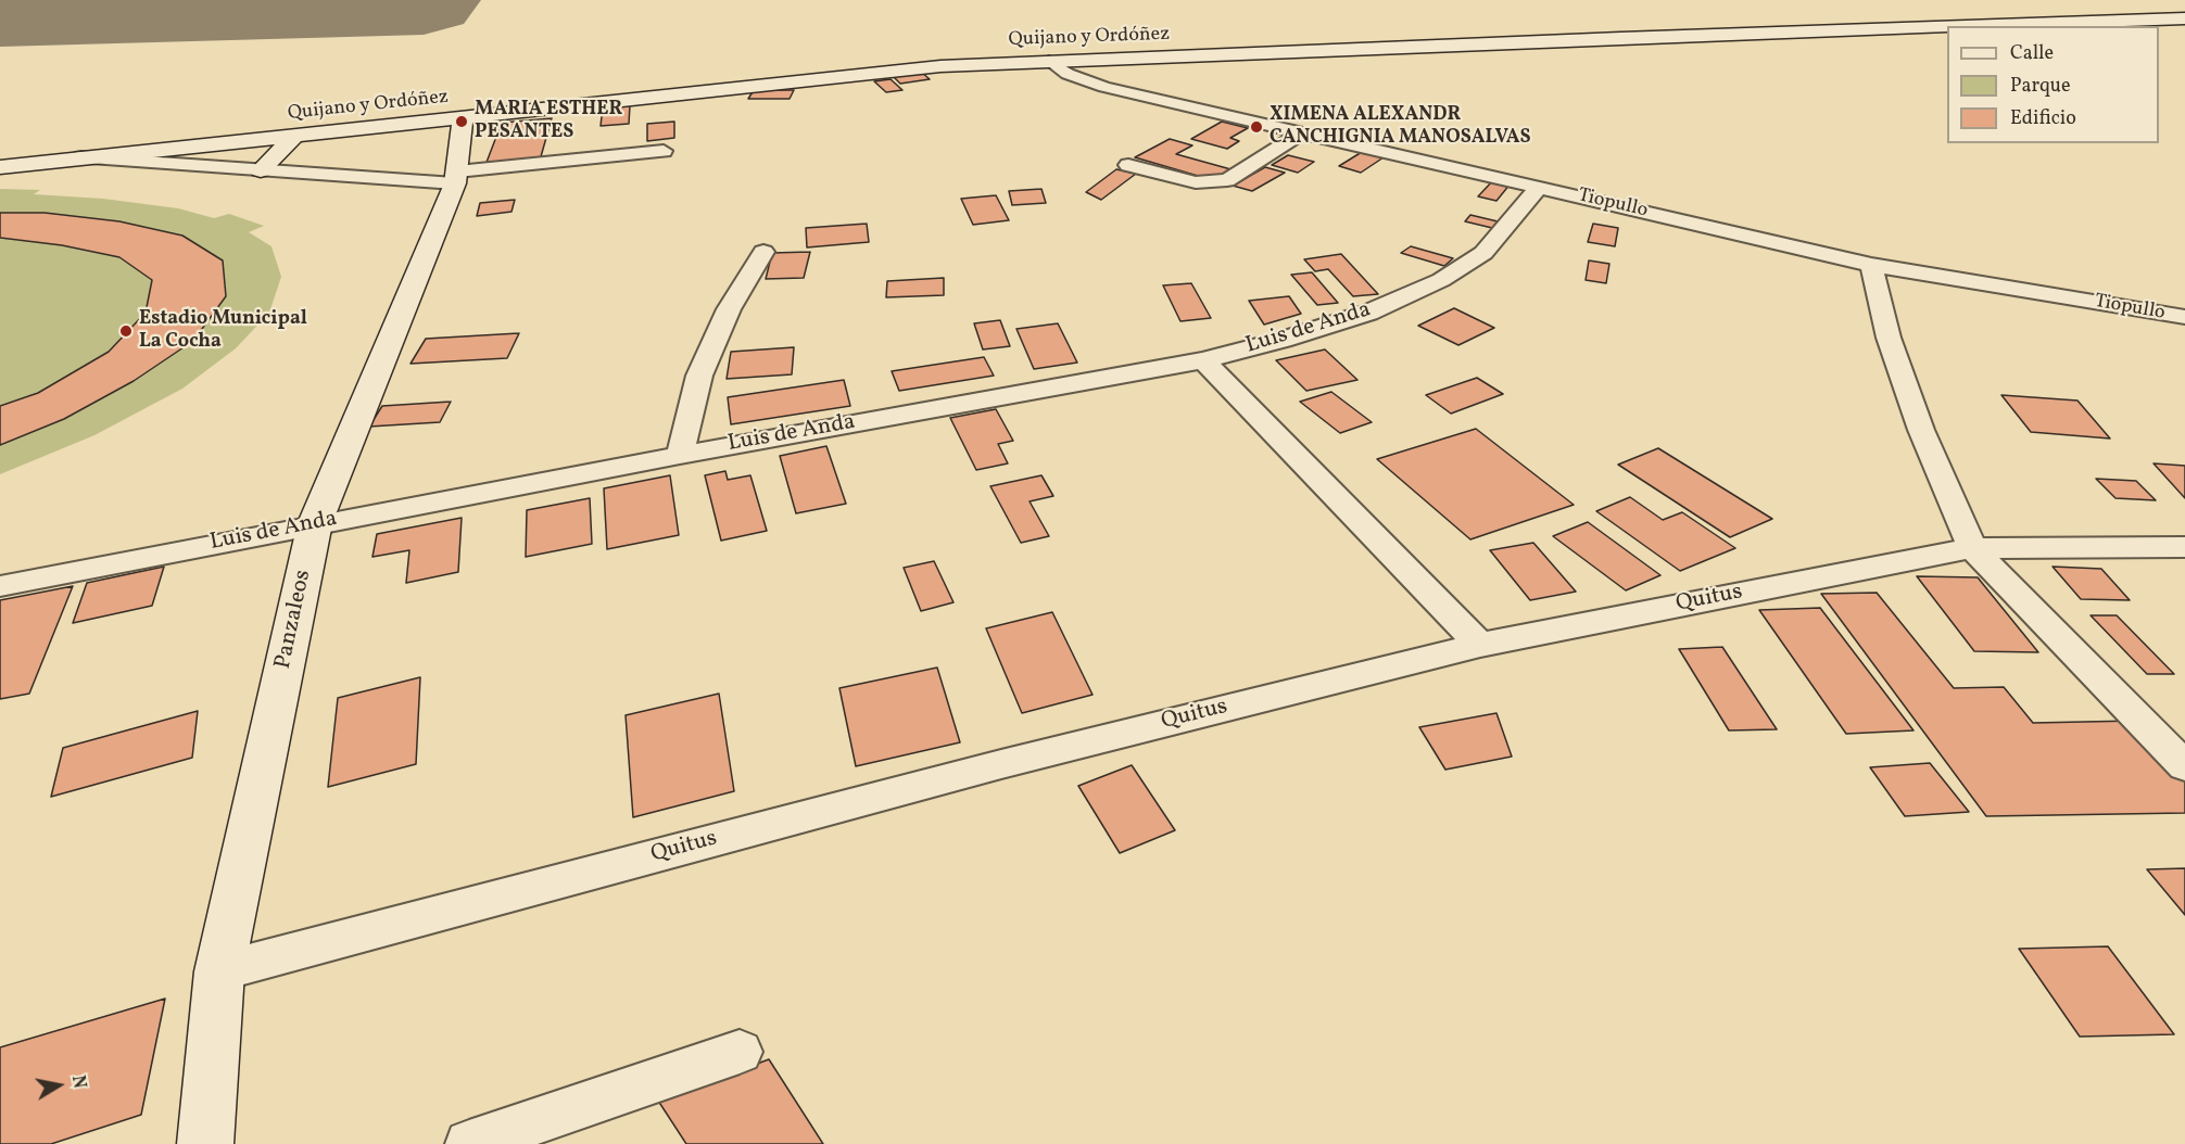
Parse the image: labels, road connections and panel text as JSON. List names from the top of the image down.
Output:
{
  "streets": {
    "street": [
      "Quijano y Ordóñez",
      "Tiopullo",
      "Luis de Anda",
      "Quitus",
      "Panzaleos"
    ]
  },
  "crossings": [
    ["Quijano y Ordóñez", "Tiopullo"],
    ["Quijano y Ordóñez", "Panzaleos"],
    ["Tiopullo", "Luis de Anda"],
    ["Luis de Anda", "Panzaleos"],
    ["Quitus", "Panzaleos"]
  ],
  "places": ["MARIA ESTHER PESANTES", "XIMENA ALEXANDR CANCHIGNIA MANOSALVAS", "Estadio Municipal La Cocha"],
  "legend": ["Calle", "Parque", "Edificio"],
  "north": "right"
}
